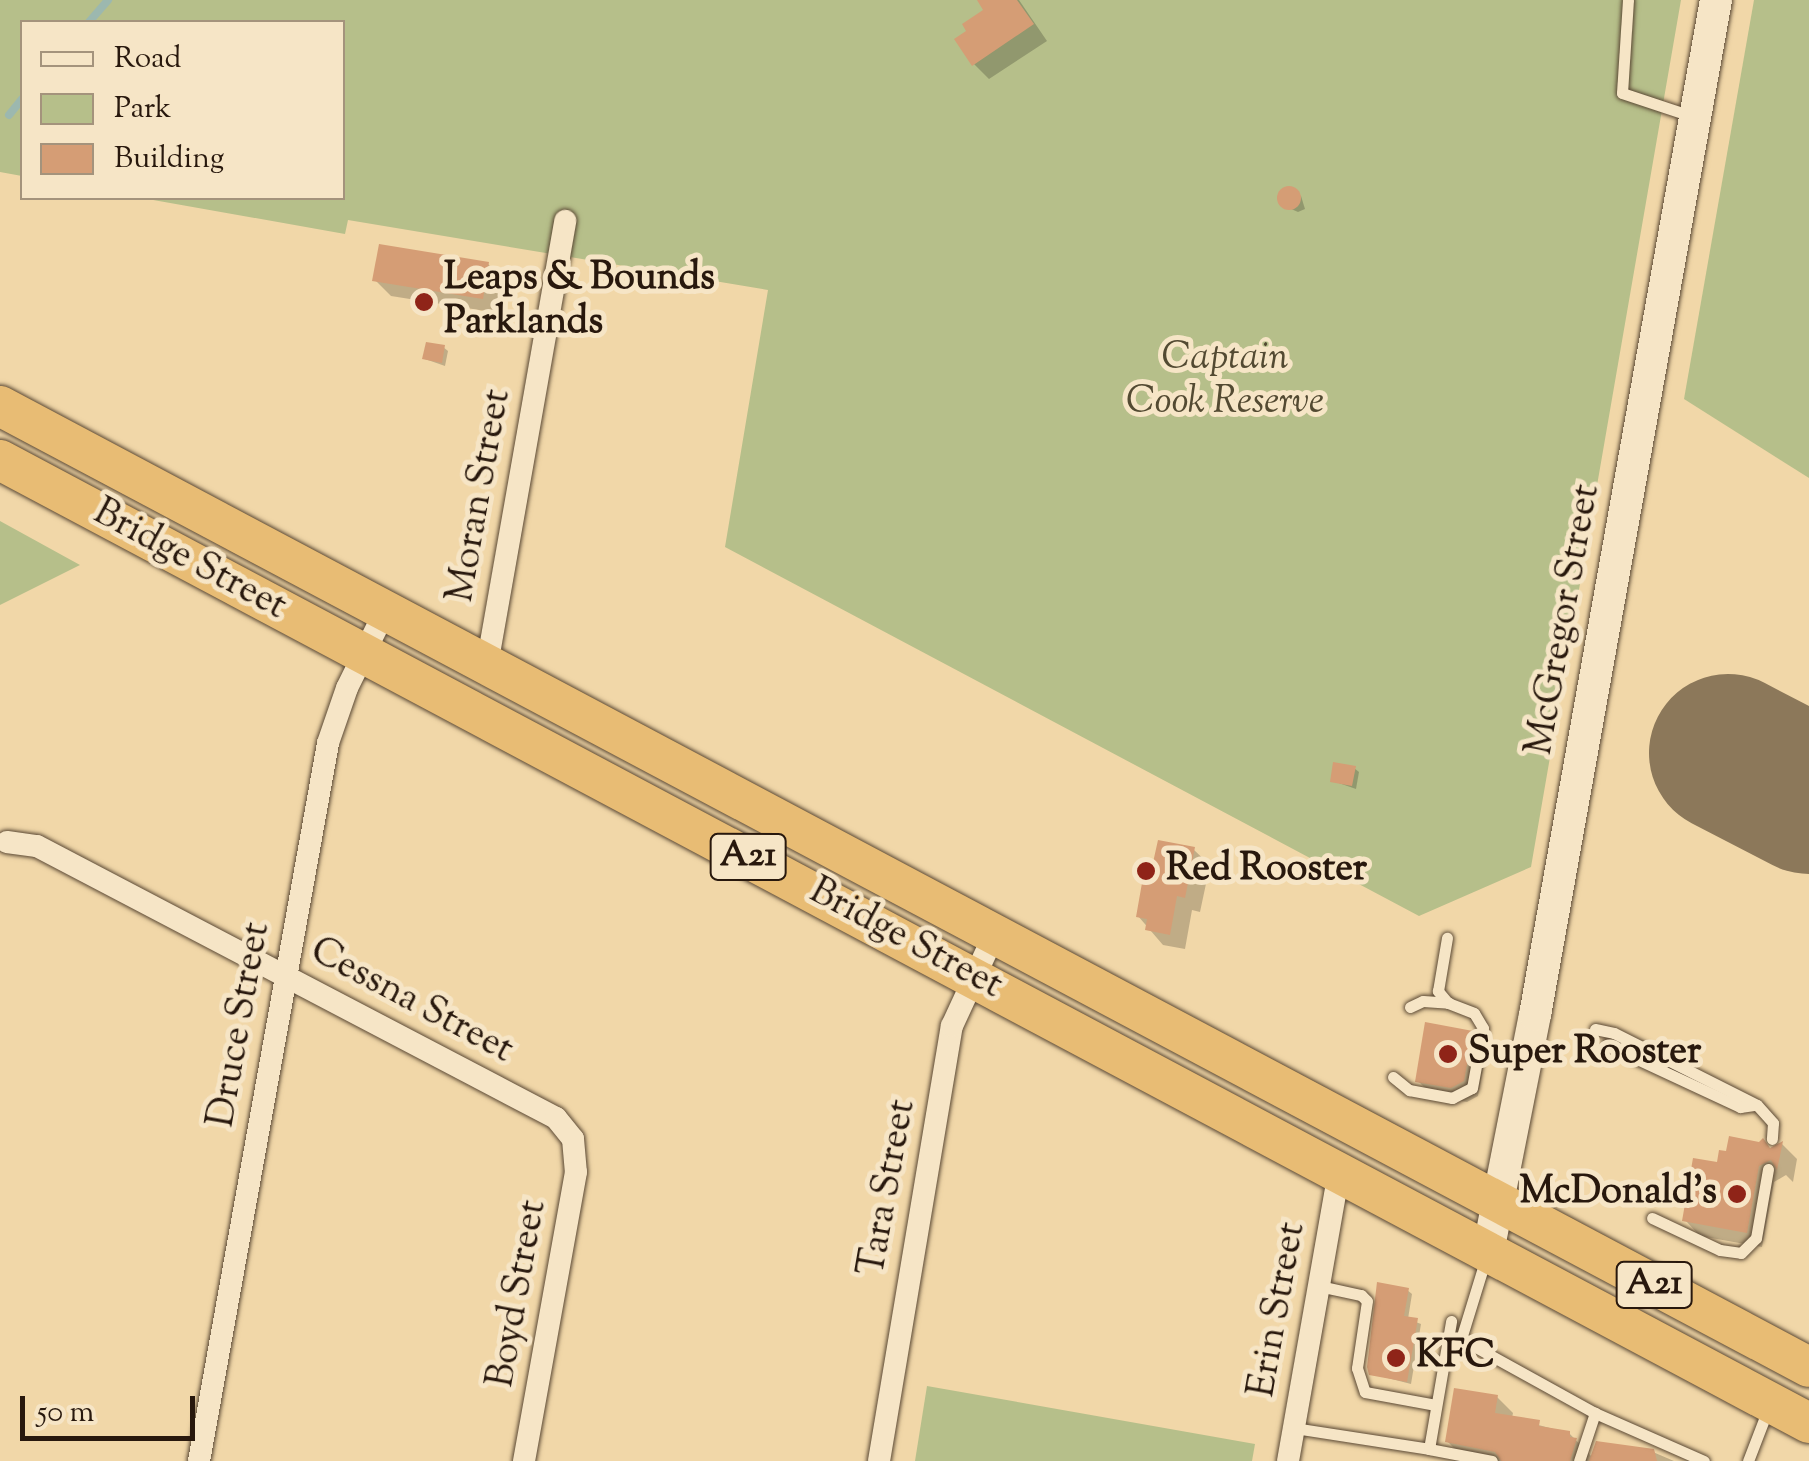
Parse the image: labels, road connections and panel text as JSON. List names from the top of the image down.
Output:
{
  "streets": {
    "highway": ["Bridge Street", "A21"],
    "street": [
      "Moran Street",
      "McGregor Street",
      "Cessna Street",
      "Druce Street",
      "Tara Street",
      "Boyd Street",
      "Erin Street"
    ]
  },
  "crossings": [
    ["Moran Street", "Bridge Street"],
    ["Bridge Street", "McGregor Street"],
    ["Bridge Street", "Druce Street"],
    ["Bridge Street", "Tara Street"],
    ["Bridge Street", "Erin Street"],
    ["Cessna Street", "Druce Street"],
    ["Cessna Street", "Boyd Street"]
  ],
  "parks": ["Captain Cook Reserve"],
  "places": [
    "Leaps & Bounds Parklands",
    "Red Rooster",
    "Super Rooster",
    "McDonald's",
    "KFC"
  ],
  "legend": ["Road", "Park", "Building"],
  "scale_bar": "50 m"
}
